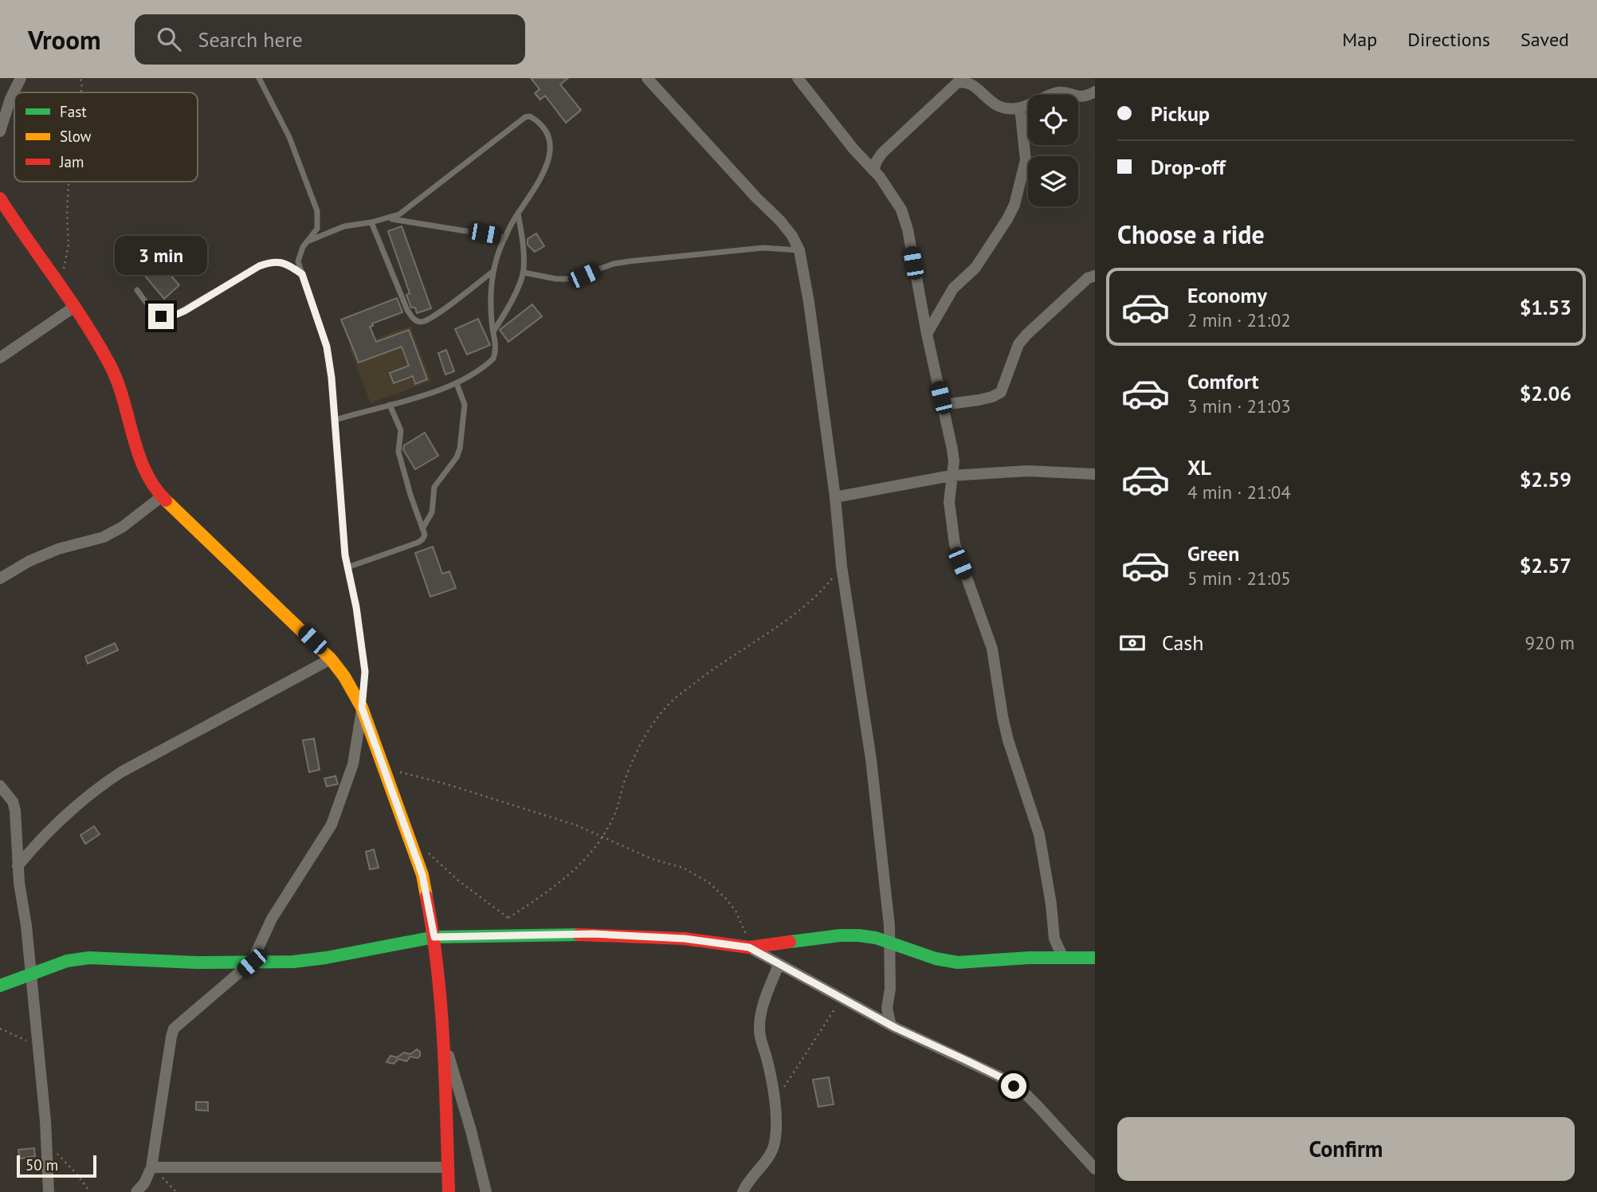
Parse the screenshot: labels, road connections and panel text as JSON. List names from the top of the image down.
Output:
{
  "legend": ["Fast", "Slow", "Jam"],
  "scale_bar": "50 m",
  "page": {
    "header": "Vroom",
    "search": "Search here",
    "nav": ["Map", "Directions", "Saved"],
    "banner": ["Pickup", "Drop-off"],
    "heading": "Choose a ride",
    "bubble": "3 min",
    "list": [
      {
        "name": "Economy",
        "note": "2 min · 21:02",
        "value": "$1.53"
      },
      {
        "name": "Comfort",
        "note": "3 min · 21:03",
        "value": "$2.06"
      },
      {
        "name": "XL",
        "note": "4 min · 21:04",
        "value": "$2.59"
      },
      {
        "name": "Green",
        "note": "5 min · 21:05",
        "value": "$2.57"
      }
    ],
    "pay": ["Cash", "920 m"],
    "buttons": "Confirm",
    "scale": "50 m"
  }
}
